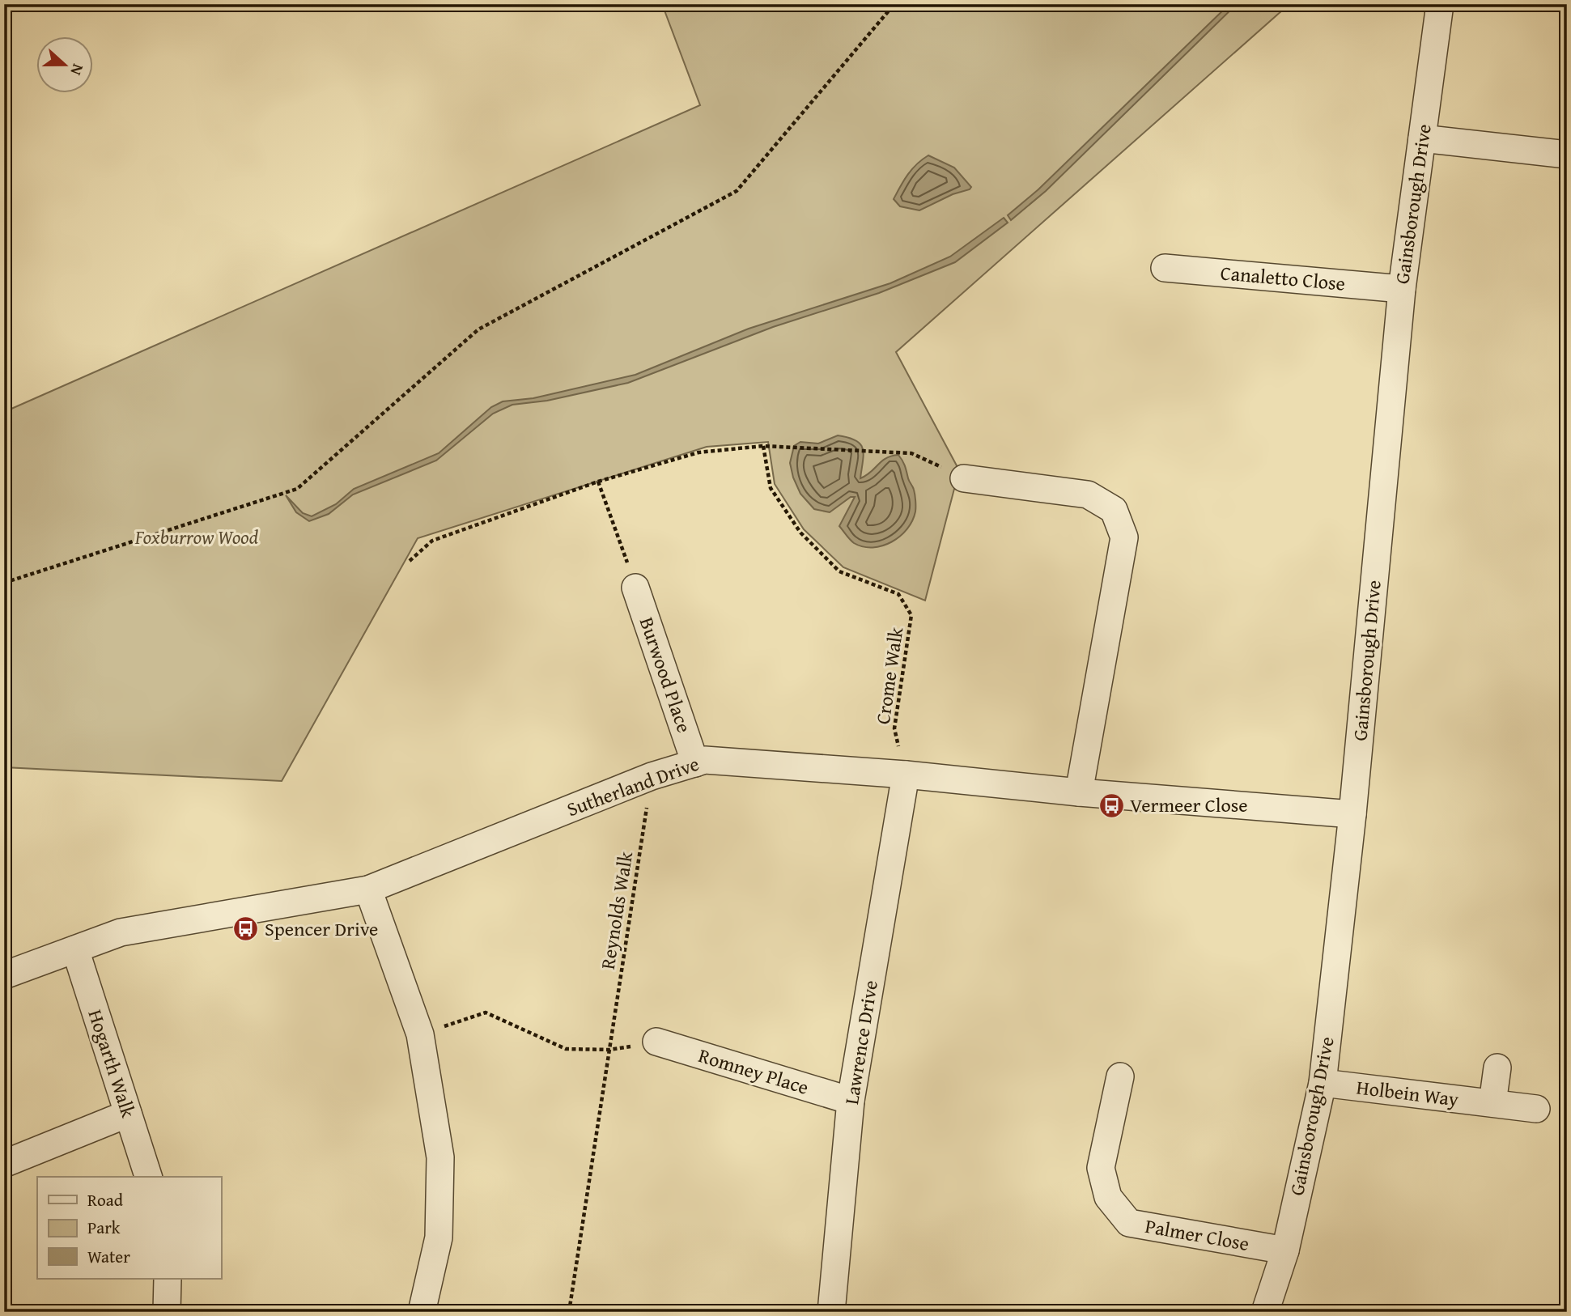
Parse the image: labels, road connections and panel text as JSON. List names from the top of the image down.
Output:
{
  "streets": {
    "street": [
      "Gainsborough Drive",
      "Canaletto Close",
      "Burwood Place",
      "Sutherland Drive",
      "Lawrence Drive",
      "Hogarth Walk",
      "Romney Place",
      "Holbein Way",
      "Palmer Close"
    ],
    "path": ["Crome Walk", "Reynolds Walk"]
  },
  "crossings": [
    ["Gainsborough Drive", "Canaletto Close"],
    ["Gainsborough Drive", "Sutherland Drive"],
    ["Gainsborough Drive", "Holbein Way"],
    ["Gainsborough Drive", "Palmer Close"],
    ["Burwood Place", "Sutherland Drive"],
    ["Crome Walk", "Sutherland Drive"],
    ["Crome Walk", "Lawrence Drive"],
    ["Sutherland Drive", "Reynolds Walk"],
    ["Sutherland Drive", "Lawrence Drive"],
    ["Sutherland Drive", "Hogarth Walk"],
    ["Lawrence Drive", "Romney Place"]
  ],
  "parks": ["Foxburrow Wood"],
  "places": {
    "bus stop": ["Vermeer Close", "Spencer Drive"]
  },
  "legend": ["Road", "Park", "Water"],
  "north": "right"
}
